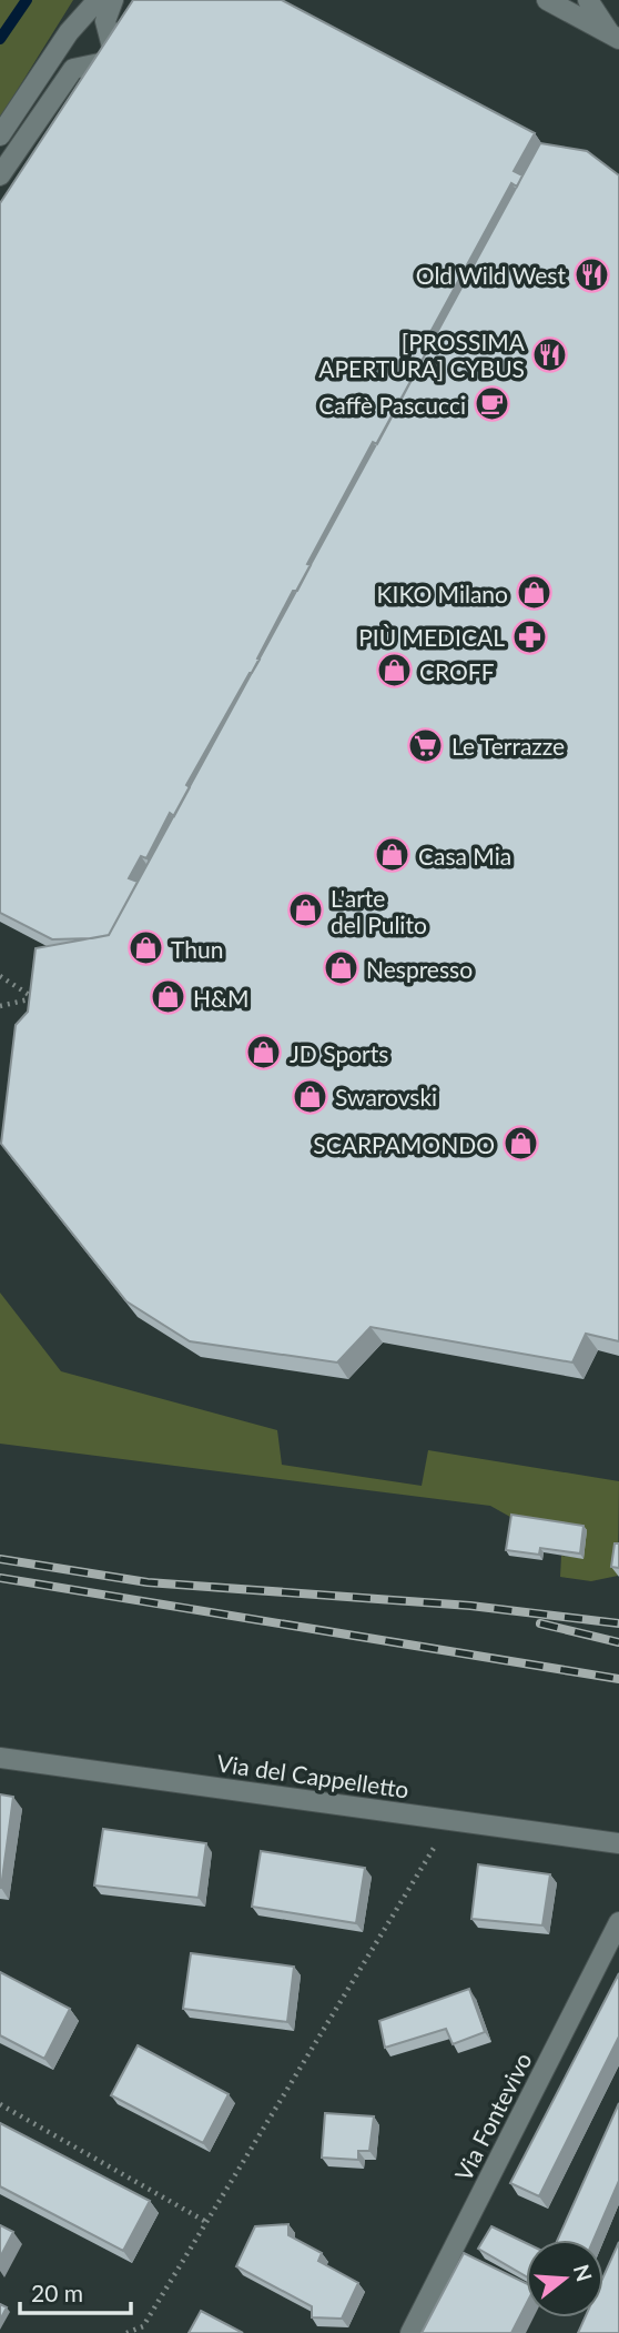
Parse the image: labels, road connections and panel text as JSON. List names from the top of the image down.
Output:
{
  "streets": {
    "street": ["Via del Cappelletto", "Via Fontevivo"]
  },
  "places": {
    "restaurant": ["Old Wild West", "[PROSSIMA APERTURA] CYBUS"],
    "cafe": ["Caffè Pascucci"],
    "shop": [
      "KIKO Milano",
      "CROFF",
      "Casa Mia",
      "L'arte del Pulito",
      "Thun",
      "Nespresso",
      "H&M",
      "JD Sports",
      "Swarovski",
      "SCARPAMONDO"
    ],
    "pharmacy": ["PIÙ MEDICAL"],
    "supermarket": ["Le Terrazze"]
  },
  "scale_bar": "20 m",
  "north": "right"
}
